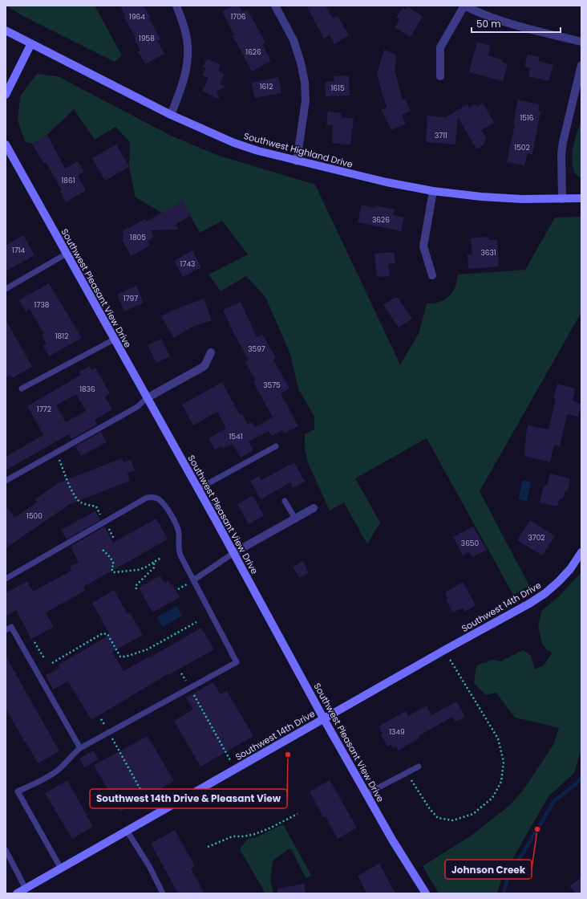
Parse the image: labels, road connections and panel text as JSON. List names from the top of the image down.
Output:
{
  "streets": {
    "street": ["Southwest Highland Drive", "Southwest Pleasant View Drive", "Southwest 14th Drive"]
  },
  "crossings": [
    ["Southwest Pleasant View Drive", "Southwest 14th Drive"]
  ],
  "places": ["Southwest 14th Drive & Pleasant View", "Johnson Creek"],
  "house_numbers": [
    "1964",
    "1706",
    "1958",
    "1626",
    "1612",
    "1615",
    "1516",
    "3711",
    "1502",
    "1861",
    "3626",
    "1805",
    "1714",
    "3631",
    "1743",
    "1797",
    "1738",
    "1812",
    "3597",
    "3575",
    "1836",
    "1772",
    "1541",
    "1500",
    "3702",
    "3650",
    "1349"
  ],
  "scale_bar": "50 m"
}
